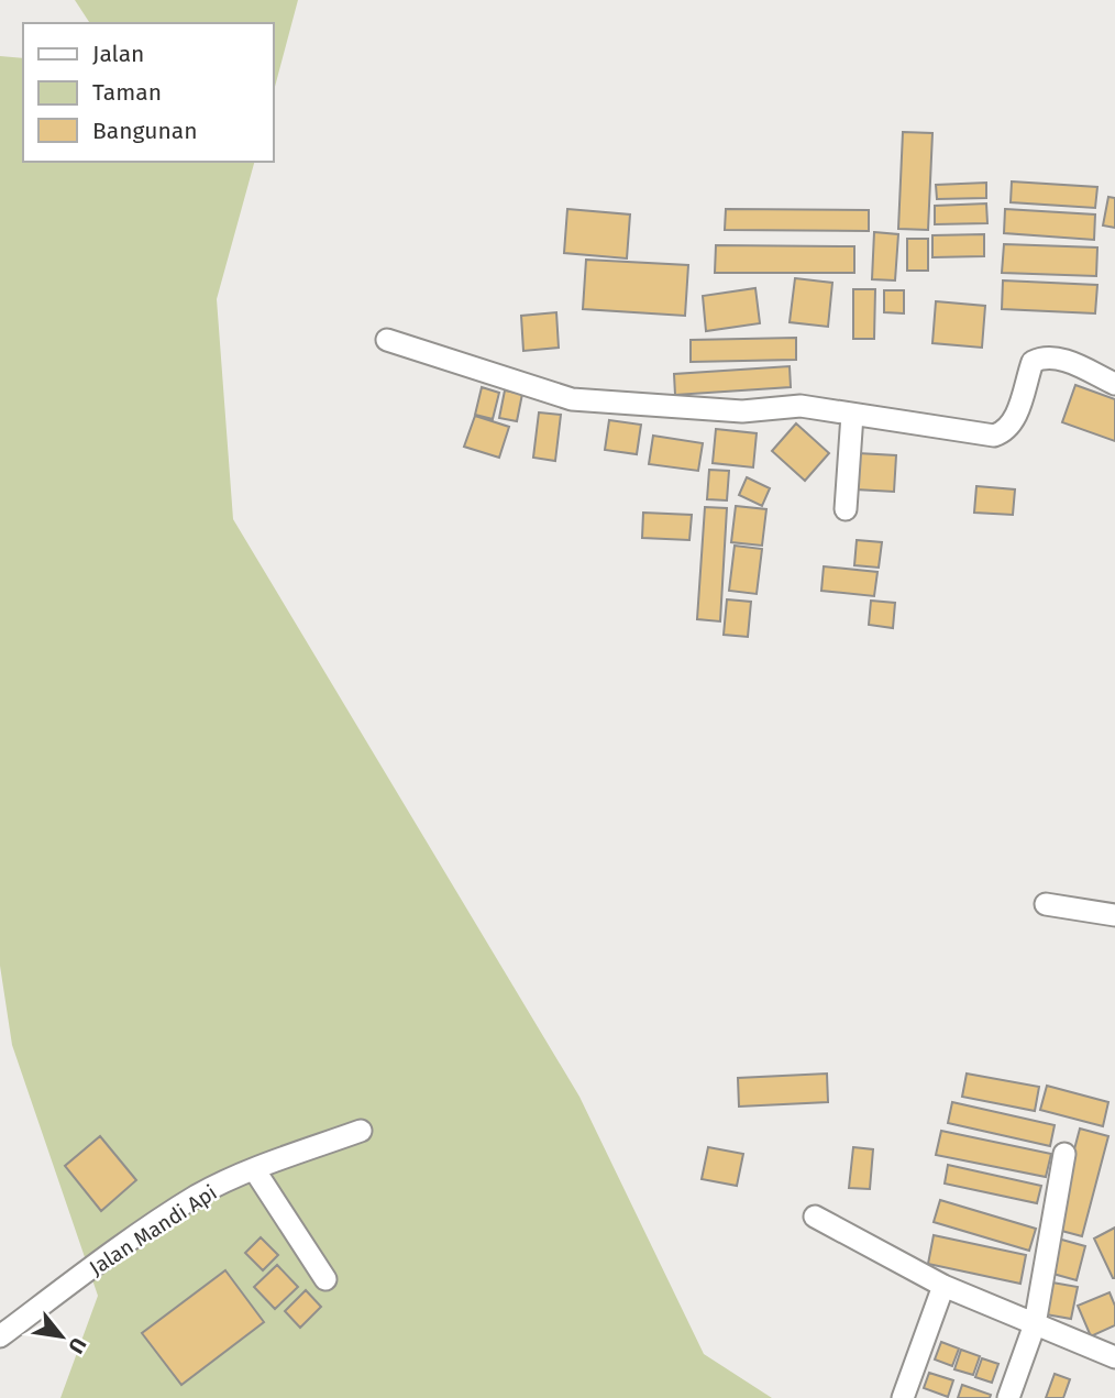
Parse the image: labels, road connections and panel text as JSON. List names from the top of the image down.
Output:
{
  "streets": {
    "street": ["Jalan Mandi Api"]
  },
  "legend": ["Jalan", "Taman", "Bangunan"],
  "north": "bottom right"
}
